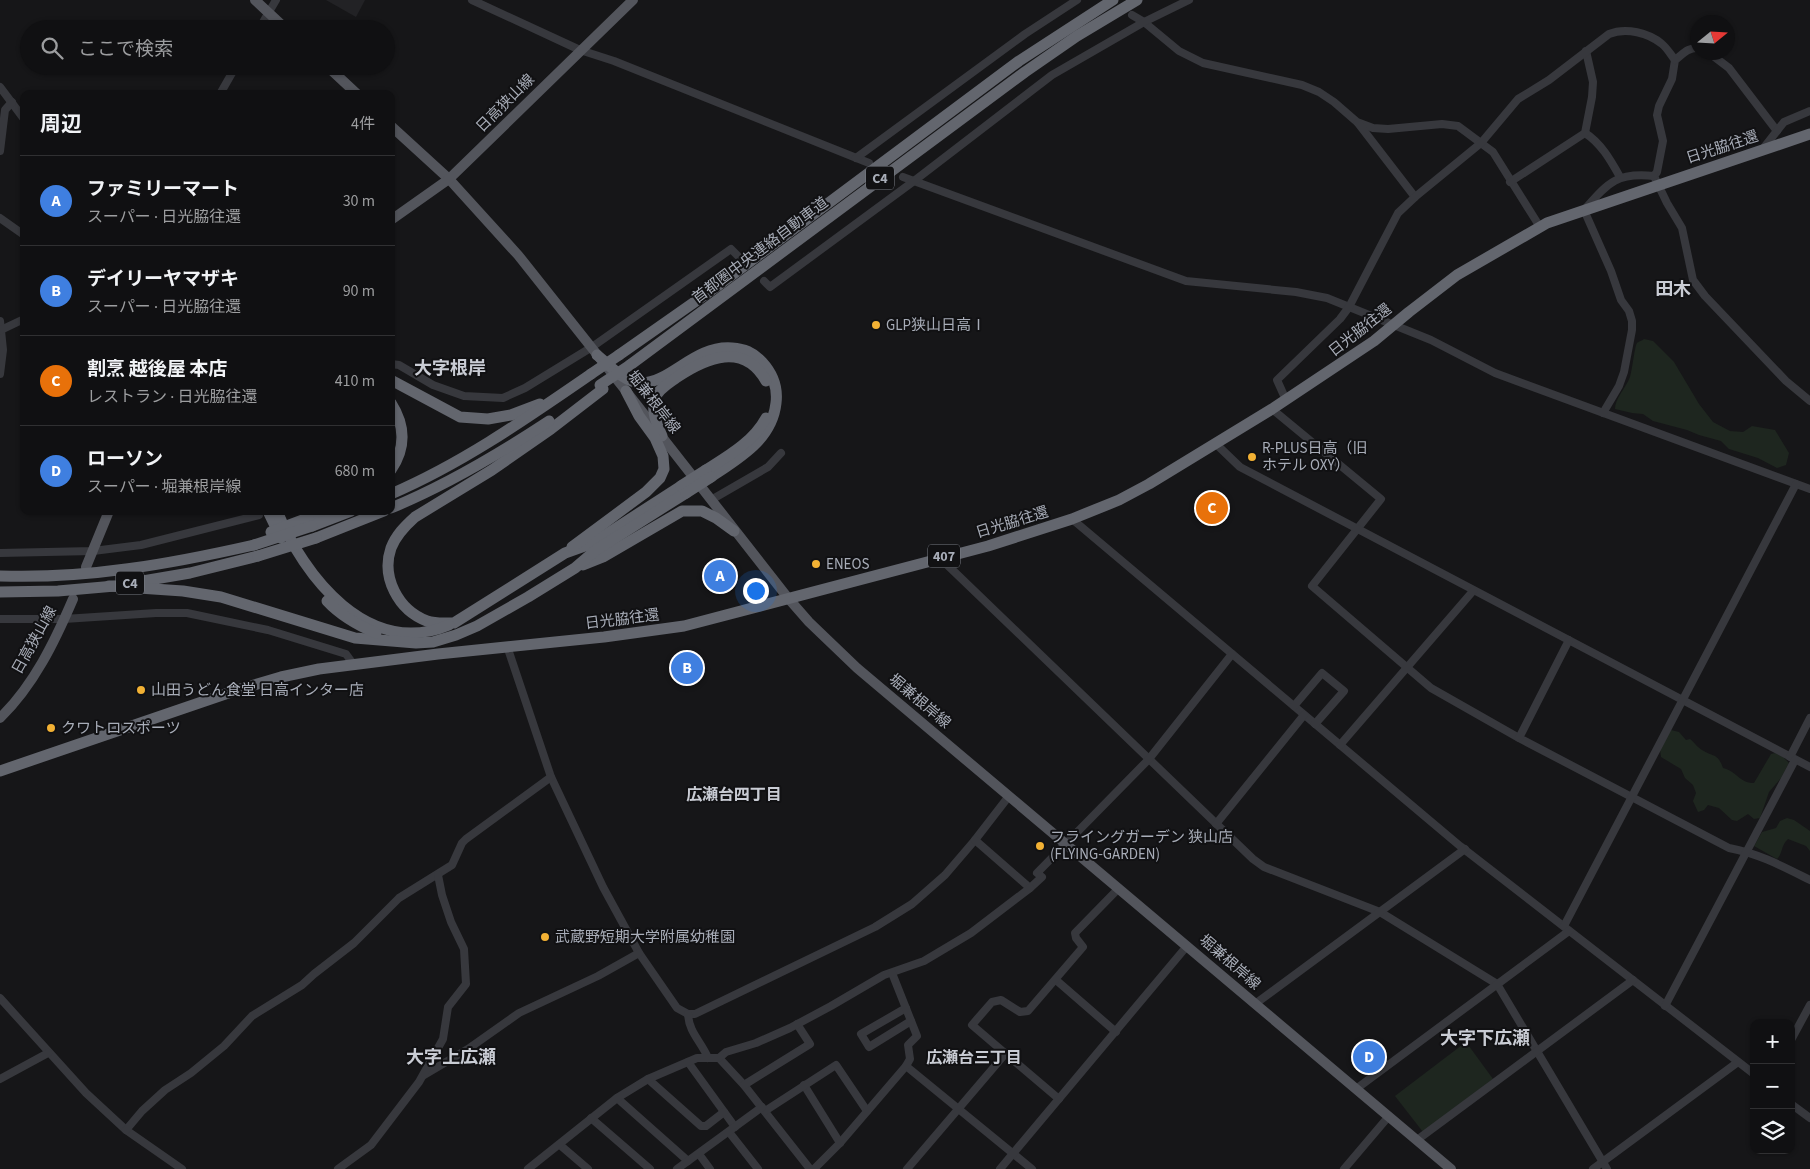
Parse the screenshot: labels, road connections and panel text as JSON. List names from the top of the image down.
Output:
{
  "streets": {
    "highway": [
      "日光脇往還",
      "C4",
      "首都圏中央連絡自動車道",
      "407"
    ],
    "main road": ["日高狭山線", "堀兼根岸線"]
  },
  "crossings": [
    ["日高狭山線", "堀兼根岸線"],
    ["日光脇往還", "堀兼根岸線"]
  ],
  "districts": [
    "田木",
    "大字根岸",
    "広瀬台四丁目",
    "大字下広瀬",
    "大字上広瀬",
    "広瀬台三丁目"
  ],
  "places": [
    "GLP狭山日高Ⅰ",
    "R-PLUS日高（旧 ホテル OXY）",
    "ENEOS",
    "山田うどん食堂 日高インター店",
    "クワトロスポーツ",
    "フライングガーデン 狭山店 (FLYING-GARDEN)",
    "武蔵野短期大学附属幼稚園"
  ],
  "north": "right",
  "page": {
    "search": "ここで検索",
    "heading": ["周辺", "4件"],
    "list": [
      {
        "mark": "A",
        "name": "ファミリーマート",
        "note": "スーパー · 日光脇往還",
        "value": "30 m"
      },
      {
        "mark": "B",
        "name": "デイリーヤマザキ",
        "note": "スーパー · 日光脇往還",
        "value": "90 m"
      },
      {
        "mark": "C",
        "name": "割烹 越後屋 本店",
        "note": "レストラン · 日光脇往還",
        "value": "410 m"
      },
      {
        "mark": "D",
        "name": "ローソン",
        "note": "スーパー · 堀兼根岸線",
        "value": "680 m"
      }
    ],
    "pins": [
      "C",
      "A",
      "B",
      "D"
    ],
    "map_buttons": ["+", "−"]
  }
}
